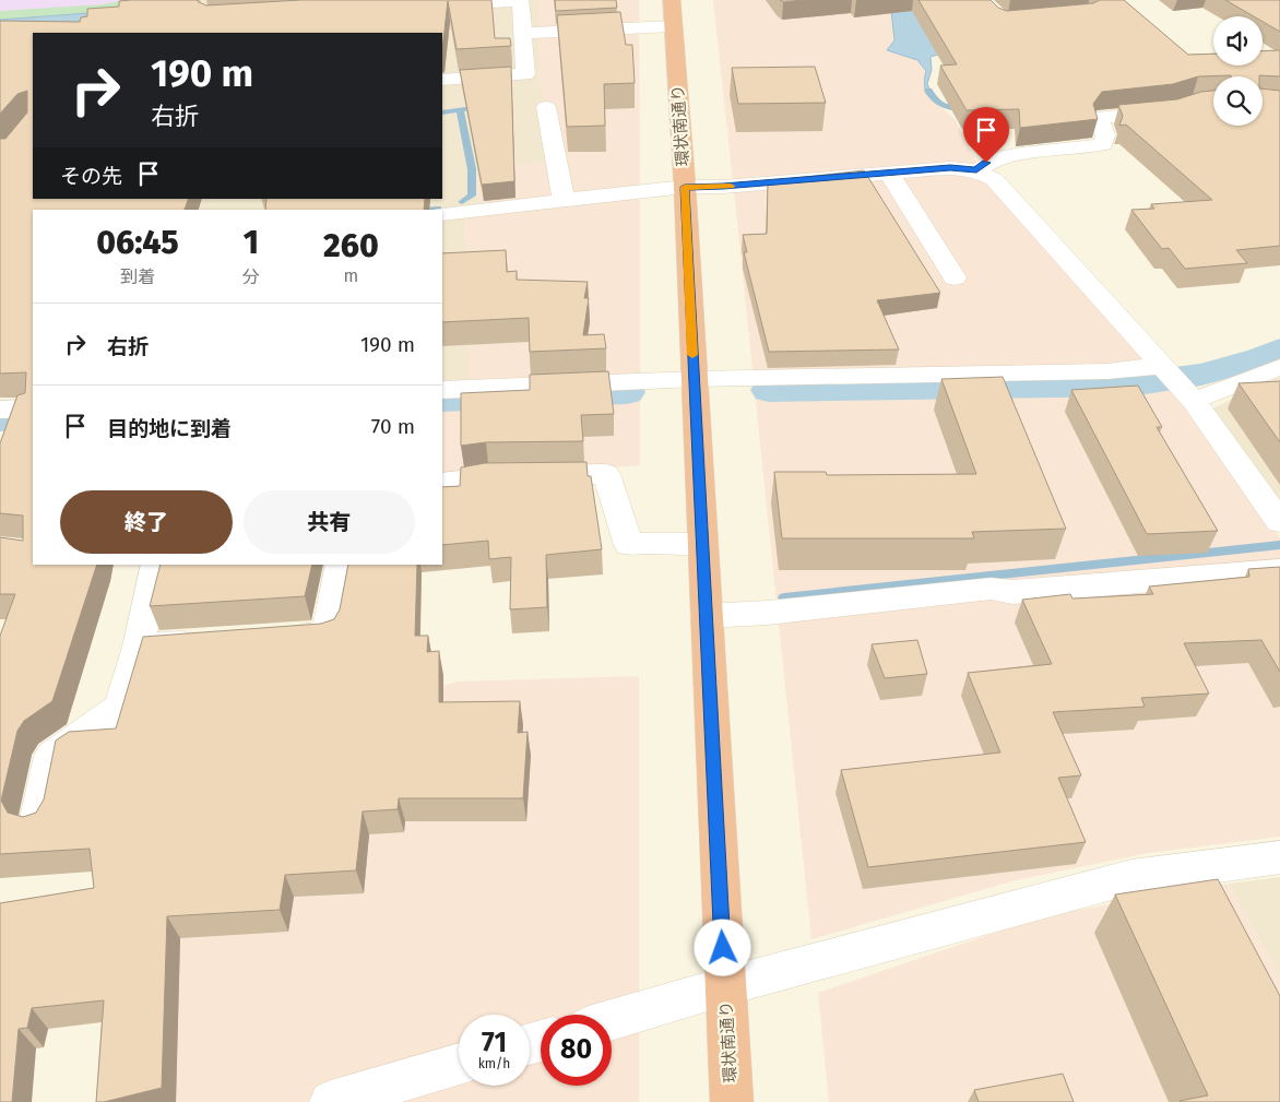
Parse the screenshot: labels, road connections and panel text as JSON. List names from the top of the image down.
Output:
{
  "streets": {
    "highway": ["環状南通り"]
  },
  "page": {
    "turn": ["190 m", "右折"],
    "then": "その先",
    "eta": [
      "06:45",
      "到着",
      "1",
      "分",
      "260",
      "m"
    ],
    "list": [
      {
        "name": "右折",
        "value": "190 m"
      },
      {
        "name": "目的地に到着",
        "value": "70 m"
      }
    ],
    "buttons": ["終了", "共有"],
    "speed": "71 km/h",
    "limit": "80"
  }
}
